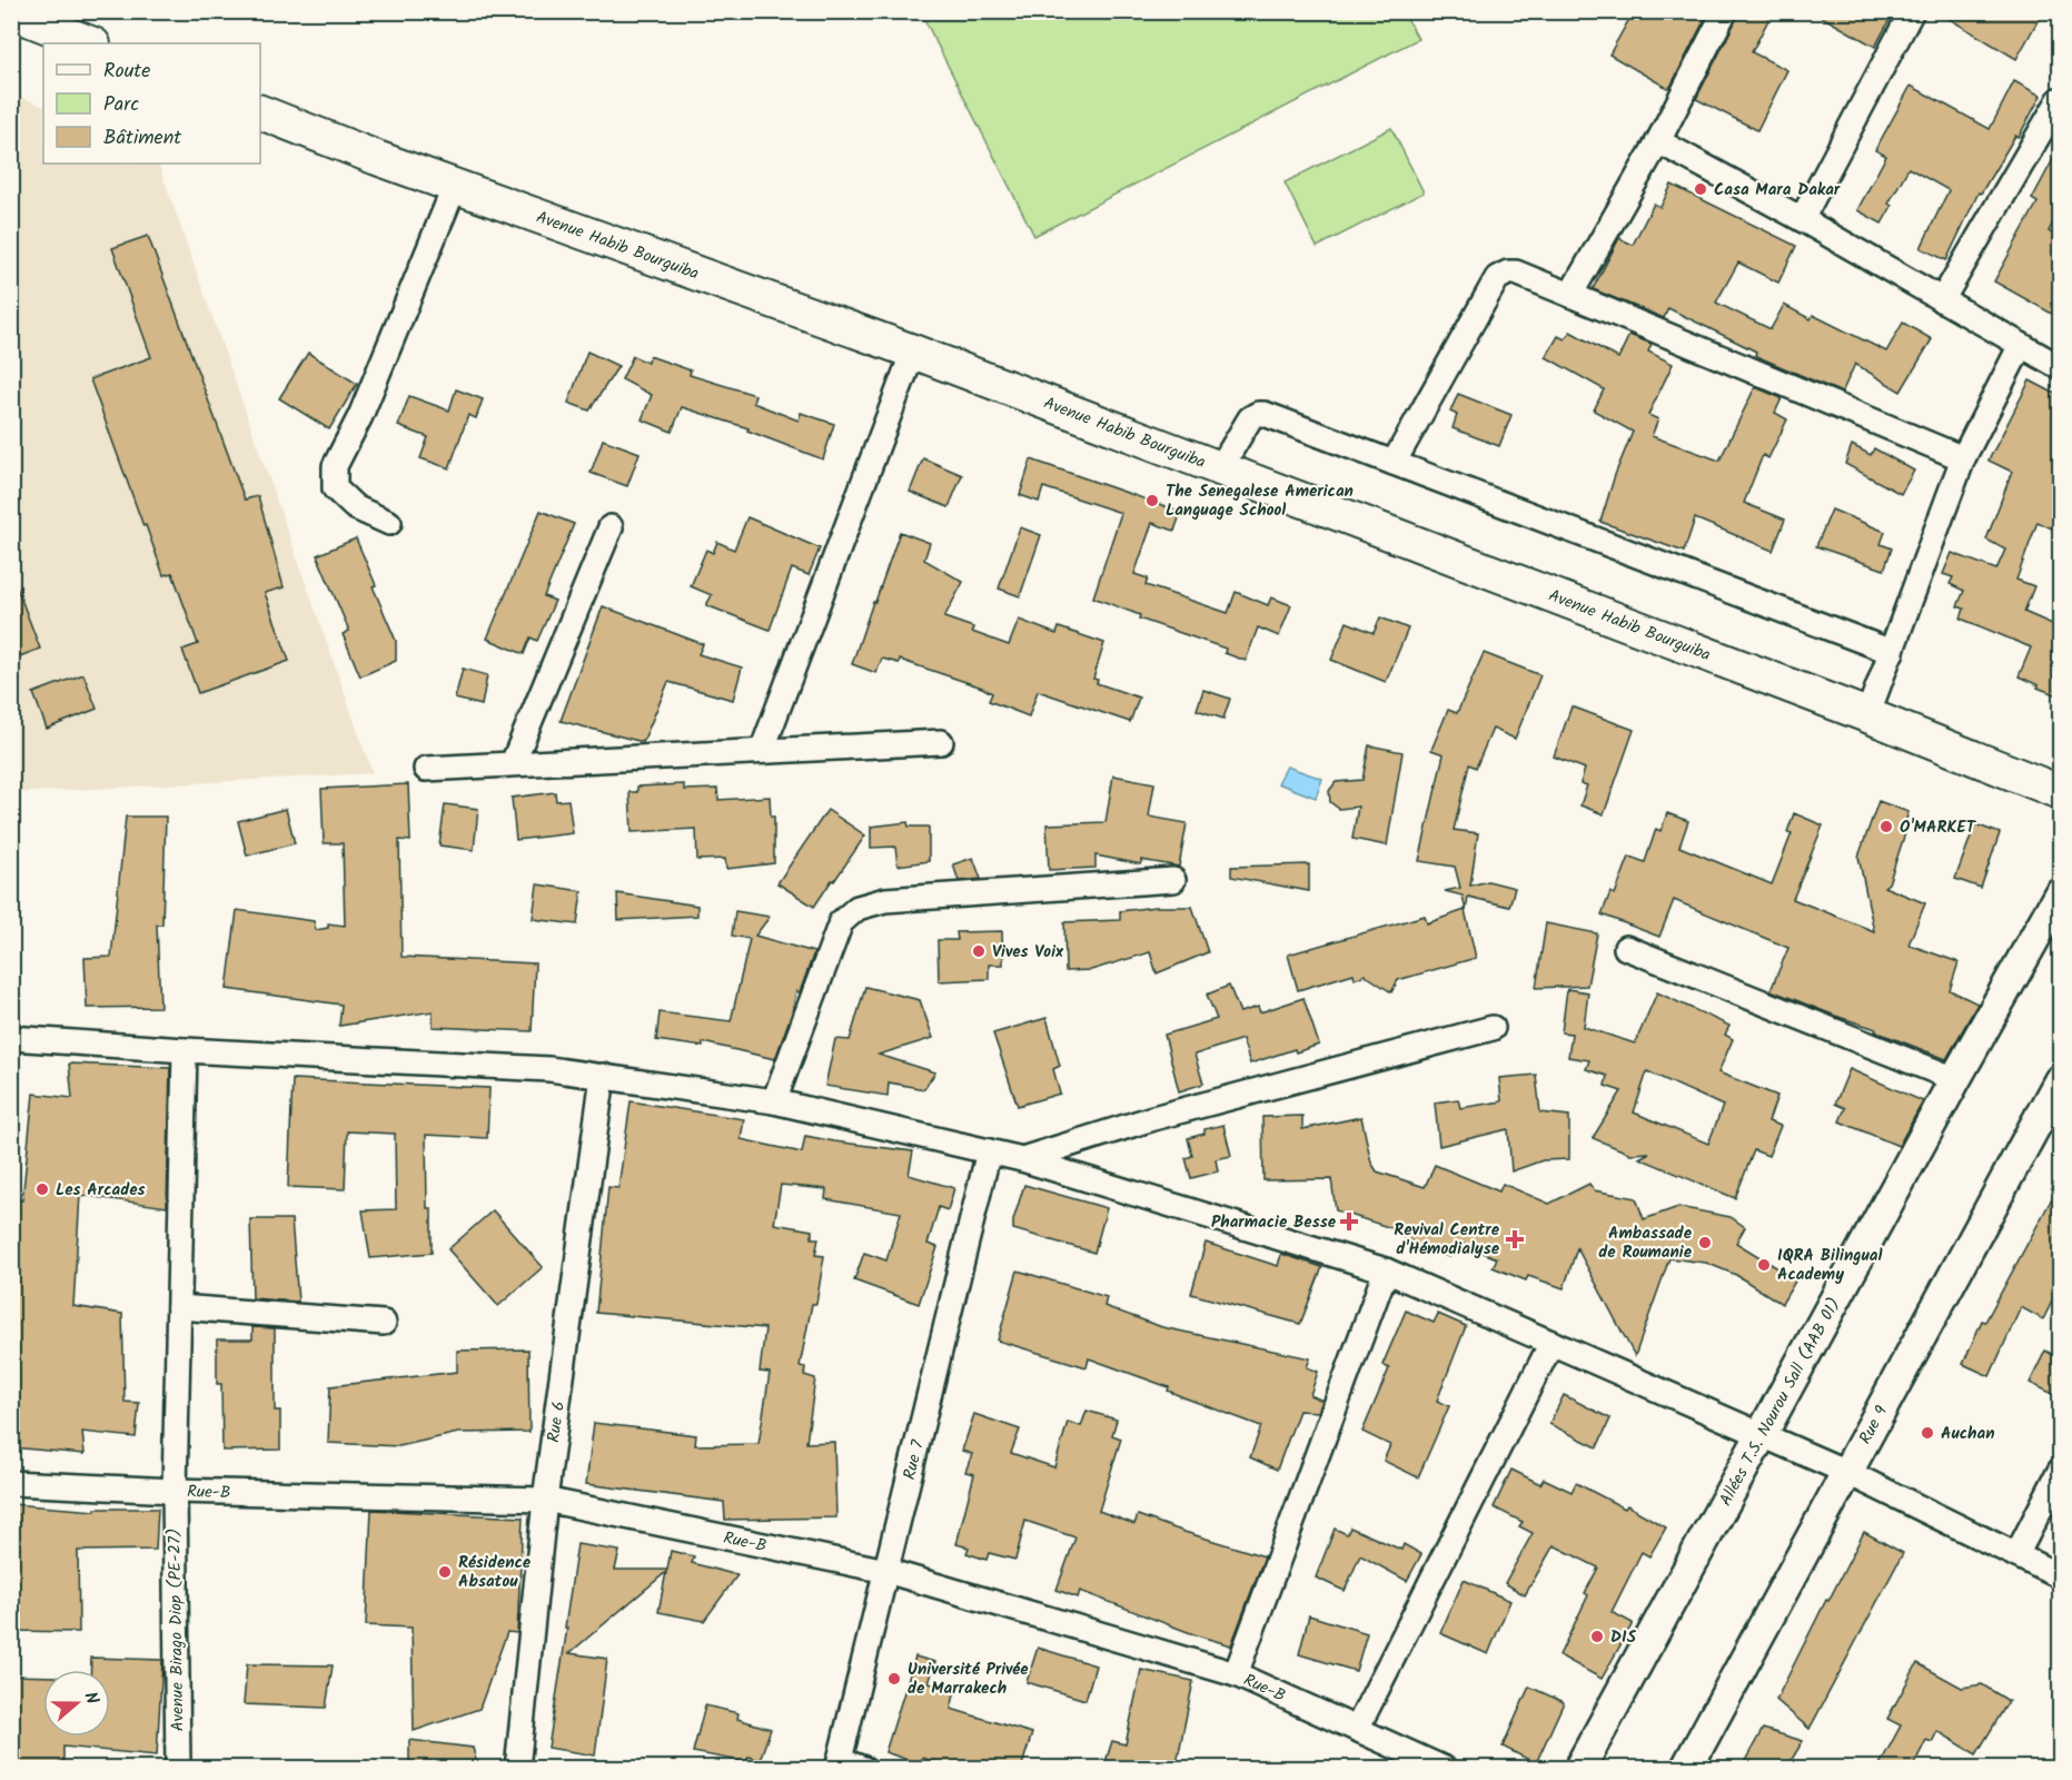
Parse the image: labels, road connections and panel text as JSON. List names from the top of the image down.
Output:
{
  "streets": {
    "main road": ["Avenue Habib Bourguiba"],
    "street": [
      "Allées T.S. Nourou Sall (AAB 01)",
      "Rue 6",
      "Rue 9",
      "Rue 7",
      "Rue-B",
      "Avenue Birago Diop (PE-27)"
    ]
  },
  "crossings": [
    ["Rue 6", "Rue-B"],
    ["Rue 7", "Rue-B"],
    ["Rue-B", "Avenue Birago Diop (PE-27)"]
  ],
  "places": {
    "other": [
      "Casa Mara Dakar",
      "The Senegalese American Language School",
      "O'MARKET",
      "Vives Voix",
      "Les Arcades",
      "Ambassade de Roumanie",
      "IQRA Bilingual Academy",
      "Auchan",
      "Résidence Absatou",
      "DIS",
      "Université Privée de Marrakech"
    ],
    "health": ["Pharmacie Besse", "Revival Centre d'Hémodialyse"]
  },
  "legend": ["Route", "Parc", "Bâtiment"],
  "north": "right"
}
